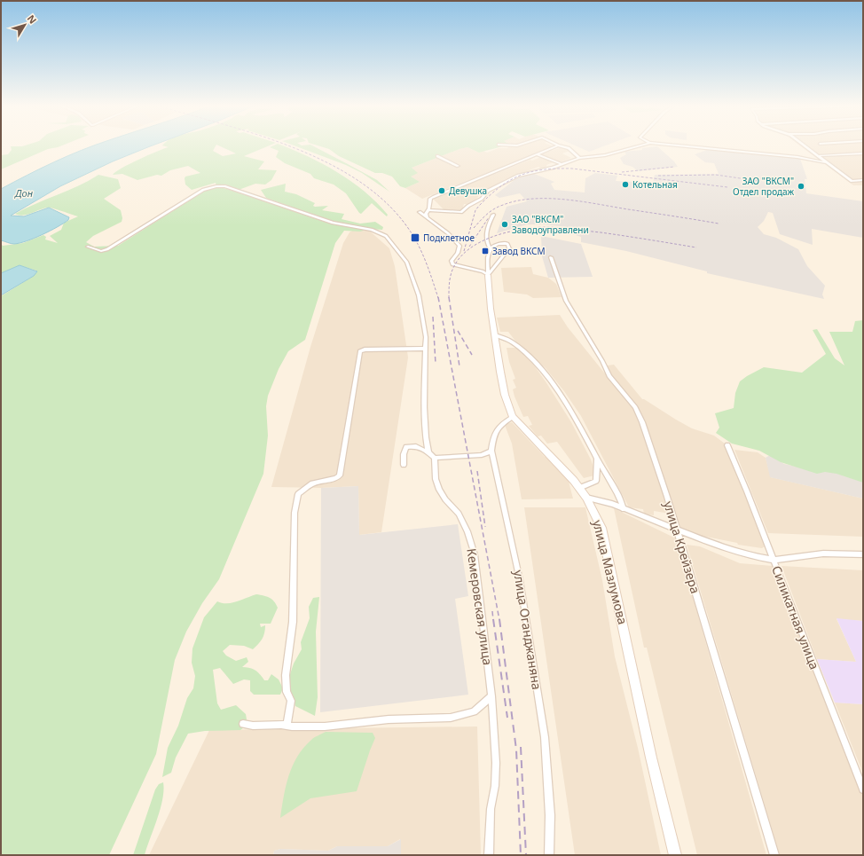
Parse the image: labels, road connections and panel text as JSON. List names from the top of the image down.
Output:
{
  "streets": {
    "street": [
      "улица Крейзера",
      "улица Мазлумова",
      "Кемеровская улица",
      "Силикатная улица",
      "улица Оганджаняна"
    ]
  },
  "crossings": [
    ["улица Мазлумова", "улица Оганджаняна"]
  ],
  "water": ["Дон"],
  "places": {
    "other": [
      "Котельная",
      "ЗАО \"ВКСМ\" Отдел продаж",
      "Девушка",
      "ЗАО \"ВКСМ\" Заводоуправлени"
    ],
    "transit": ["Подклетное", "Завод ВКСМ"]
  },
  "north": "top right"
}
